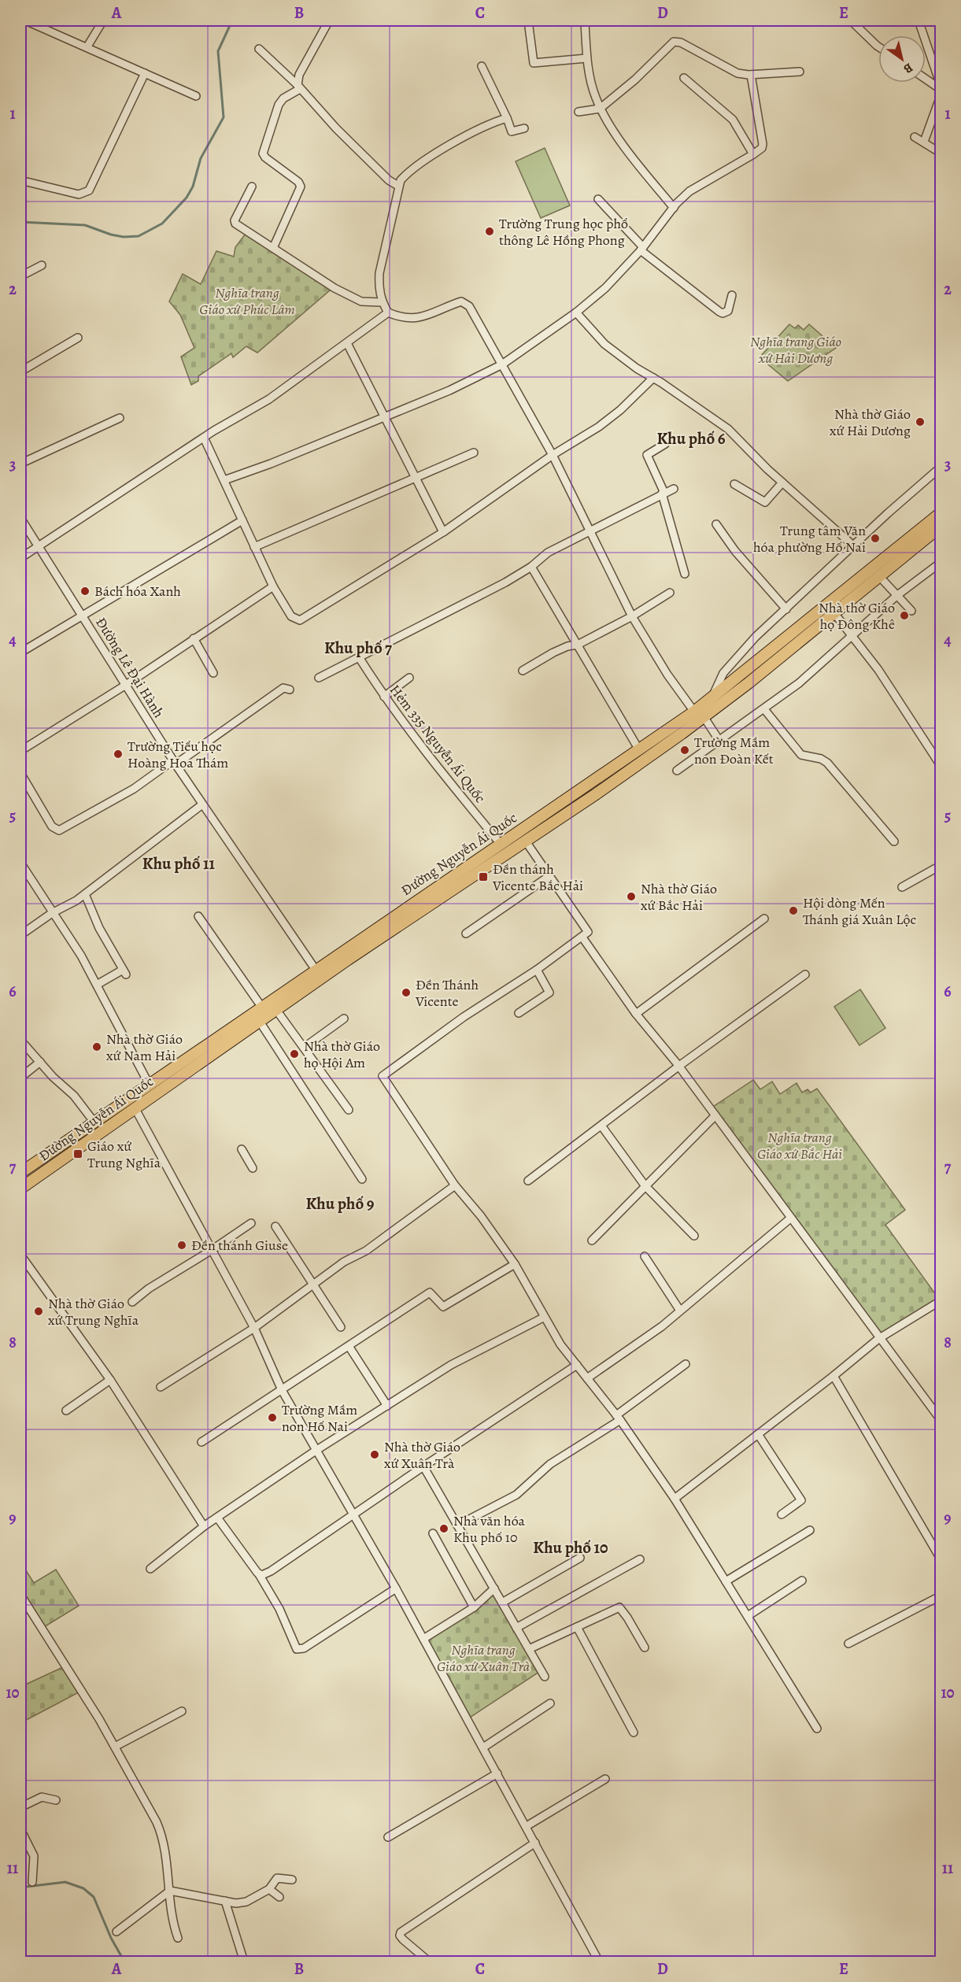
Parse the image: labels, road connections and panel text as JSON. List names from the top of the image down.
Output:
{
  "streets": {
    "main road": ["Đường Nguyễn Ái Quốc"],
    "street": ["Đường Lê Đại Hành", "Hẻm 335 Nguyễn Ái Quốc"]
  },
  "crossings": [
    ["Đường Lê Đại Hành", "Đường Nguyễn Ái Quốc"],
    ["Hẻm 335 Nguyễn Ái Quốc", "Đường Nguyễn Ái Quốc"]
  ],
  "districts": [
    "Khu phố 6",
    "Khu phố 7",
    "Khu phố 11",
    "Khu phố 9",
    "Khu phố 10"
  ],
  "parks": [
    "Nghĩa trang Giáo xứ Phúc Lâm",
    "Nghĩa trang Giáo xứ Hải Dương",
    "Nghĩa trang Giáo xứ Bắc Hải",
    "Nghĩa trang Giáo xứ Xuân Trà"
  ],
  "places": {
    "other": [
      "Trường Trung học phổ thông Lê Hồng Phong",
      "Nhà thờ Giáo xứ Hải Dương",
      "Trung tâm Văn hóa phường Hố Nai",
      "Bách hóa Xanh",
      "Nhà thờ Giáo họ Đông Khê",
      "Trường Mầm non Đoàn Kết",
      "Trường Tiểu học Hoàng Hoa Thám",
      "Nhà thờ Giáo xứ Bắc Hải",
      "Hội dòng Mến Thánh giá Xuân Lộc",
      "Đền Thánh Vicente",
      "Nhà thờ Giáo xứ Nam Hải",
      "Nhà thờ Giáo họ Hội Am",
      "Đền thánh Giuse",
      "Nhà thờ Giáo xứ Trung Nghĩa",
      "Trường Mầm non Hố Nai",
      "Nhà thờ Giáo xứ Xuân Trà",
      "Nhà văn hóa Khu phố 10"
    ],
    "transit": ["Đền thánh Vicente Bắc Hải", "Giáo xứ Trung Nghĩa"]
  },
  "north": "bottom right",
  "grid": {
    "columns": [
      "A",
      "B",
      "C",
      "D",
      "E"
    ],
    "rows": [
      "1",
      "2",
      "3",
      "4",
      "5",
      "6",
      "7",
      "8",
      "9",
      "10",
      "11"
    ]
  }
}
